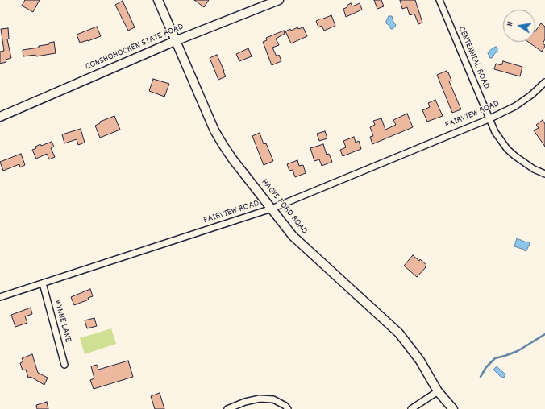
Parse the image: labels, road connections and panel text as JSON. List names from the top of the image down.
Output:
{
  "streets": {
    "street": [
      "CONSHOHOCKEN STATE ROAD",
      "CENTENNIAL ROAD",
      "FAIRVIEW ROAD",
      "HAGYS FORD ROAD",
      "WYNNE LANE"
    ]
  },
  "crossings": [
    ["CONSHOHOCKEN STATE ROAD", "HAGYS FORD ROAD"],
    ["CENTENNIAL ROAD", "FAIRVIEW ROAD"],
    ["FAIRVIEW ROAD", "HAGYS FORD ROAD"],
    ["FAIRVIEW ROAD", "WYNNE LANE"]
  ],
  "north": "left"
}
